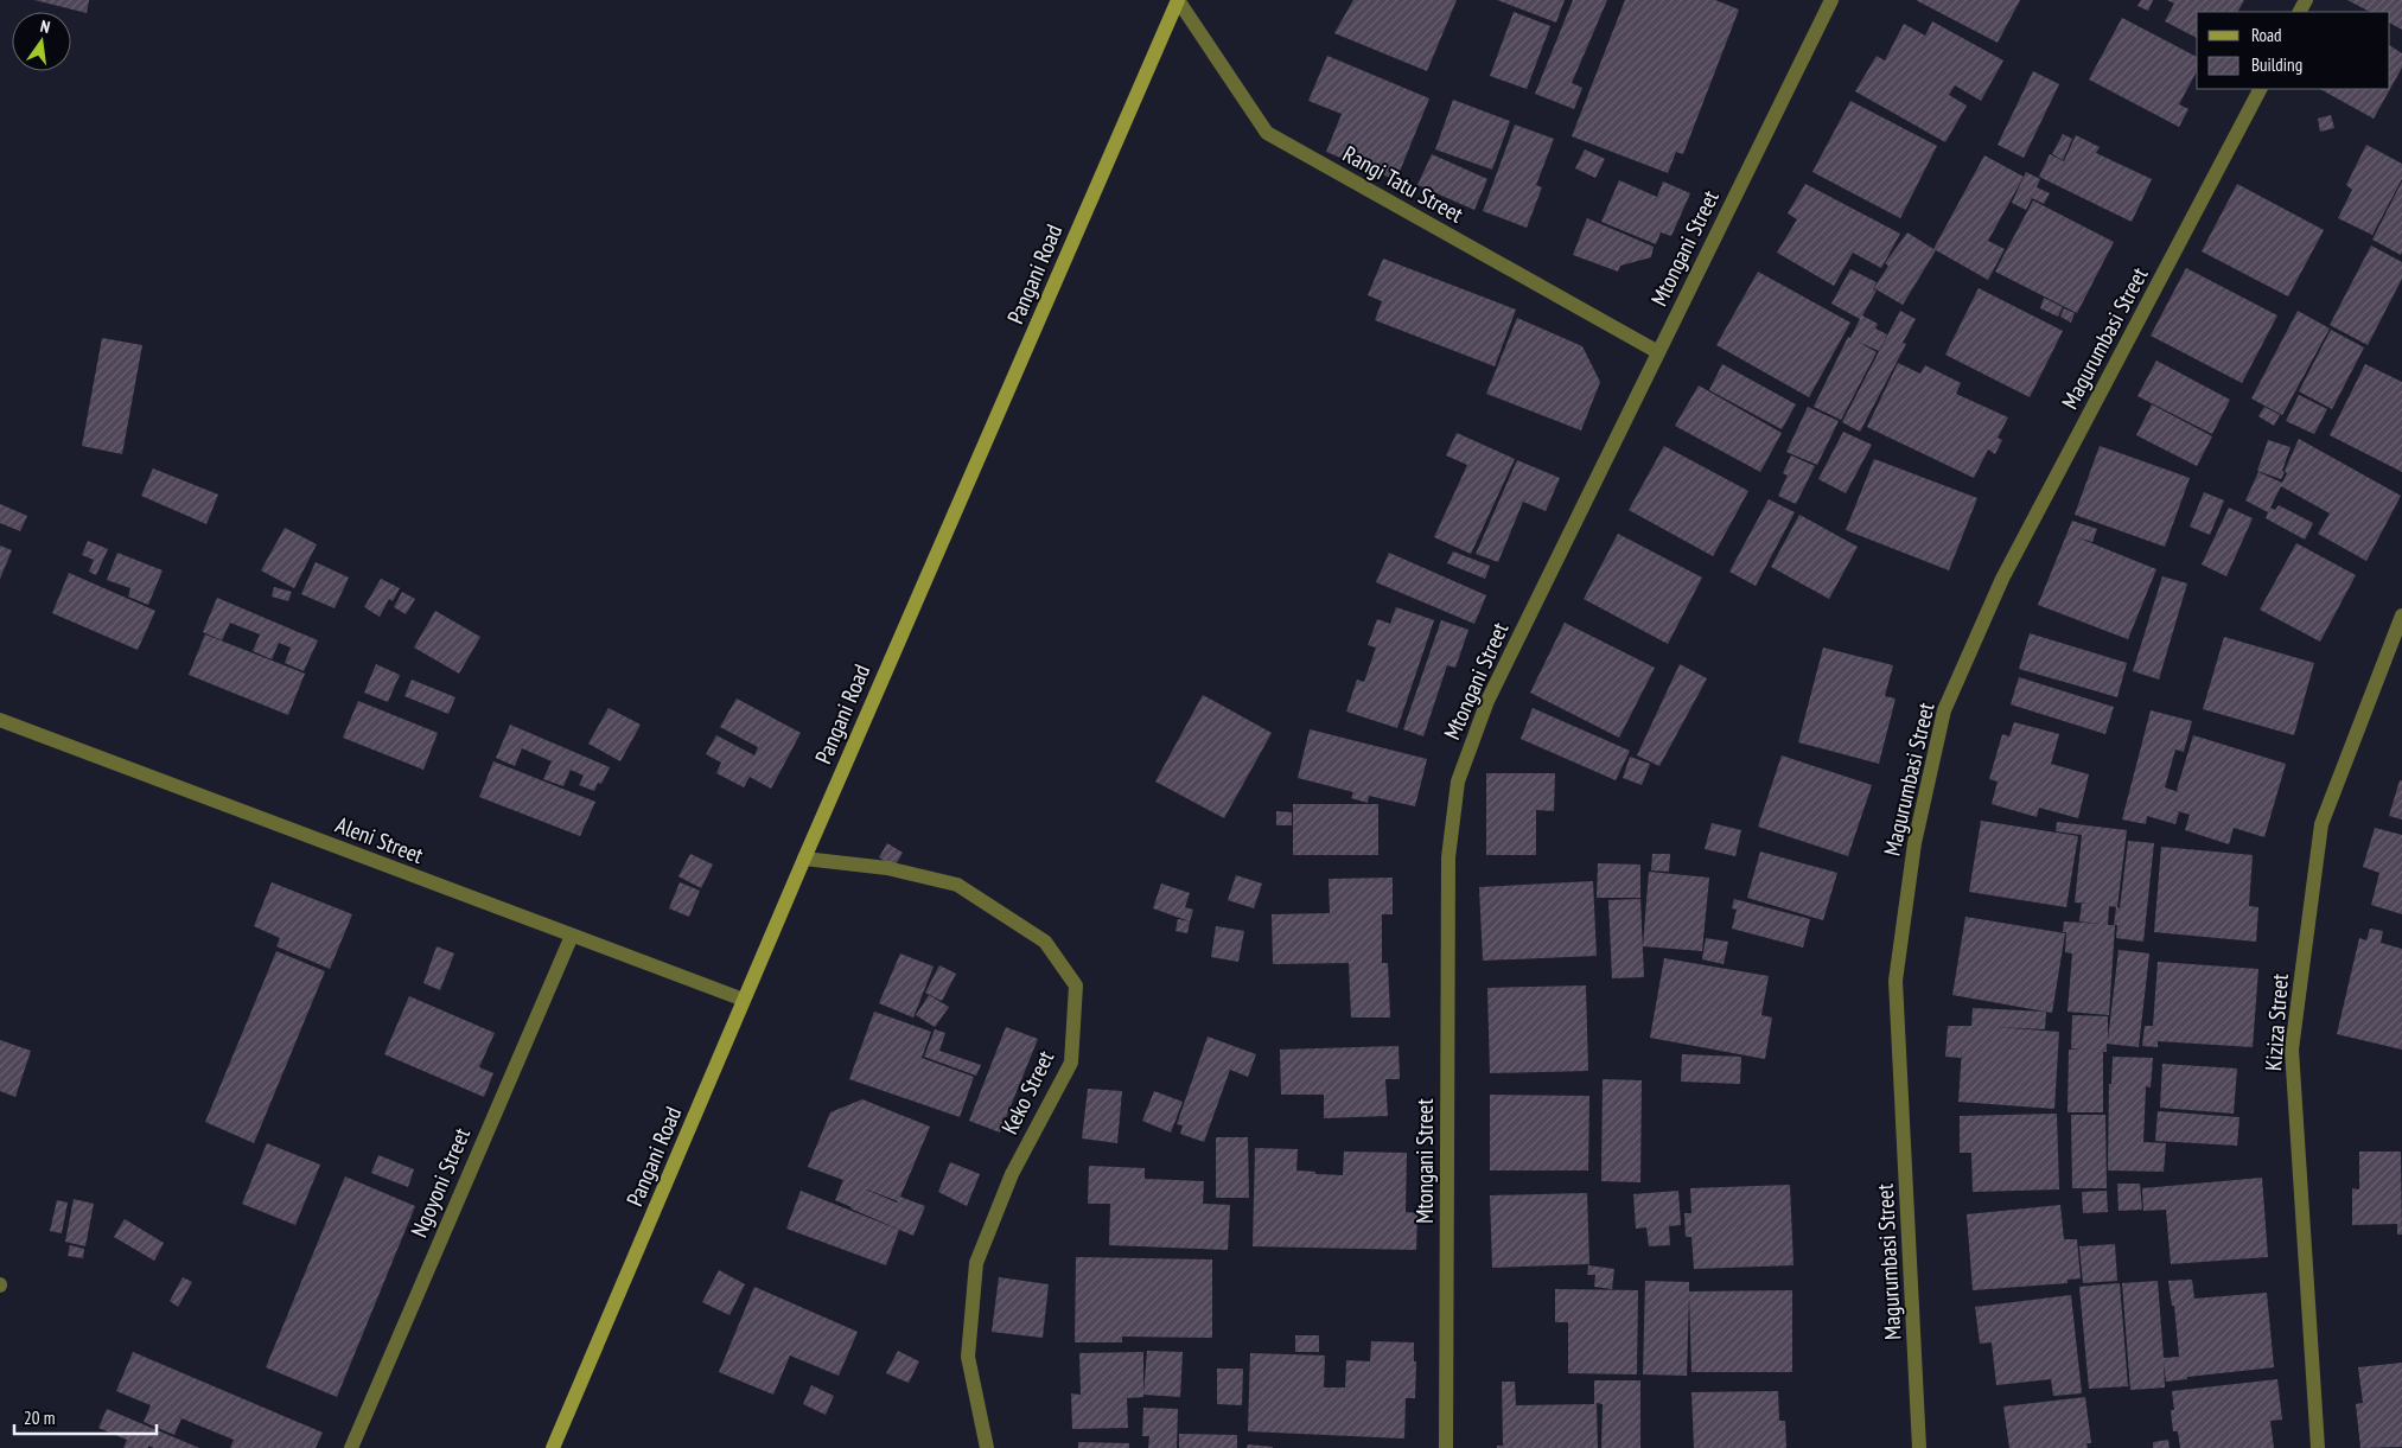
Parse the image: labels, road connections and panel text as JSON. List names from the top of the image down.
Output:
{
  "streets": {
    "main road": ["Pangani Road"],
    "street": [
      "Rangi Tatu Street",
      "Mtongani Street",
      "Magurumbasi Street",
      "Aleni Street",
      "Kiziza Street",
      "Keko Street",
      "Ngoyoni Street"
    ]
  },
  "crossings": [
    ["Rangi Tatu Street", "Mtongani Street"],
    ["Rangi Tatu Street", "Pangani Road"],
    ["Pangani Road", "Aleni Street"],
    ["Pangani Road", "Keko Street"],
    ["Aleni Street", "Ngoyoni Street"]
  ],
  "legend": ["Road", "Building"],
  "scale_bar": "20 m",
  "north": "top"
}
